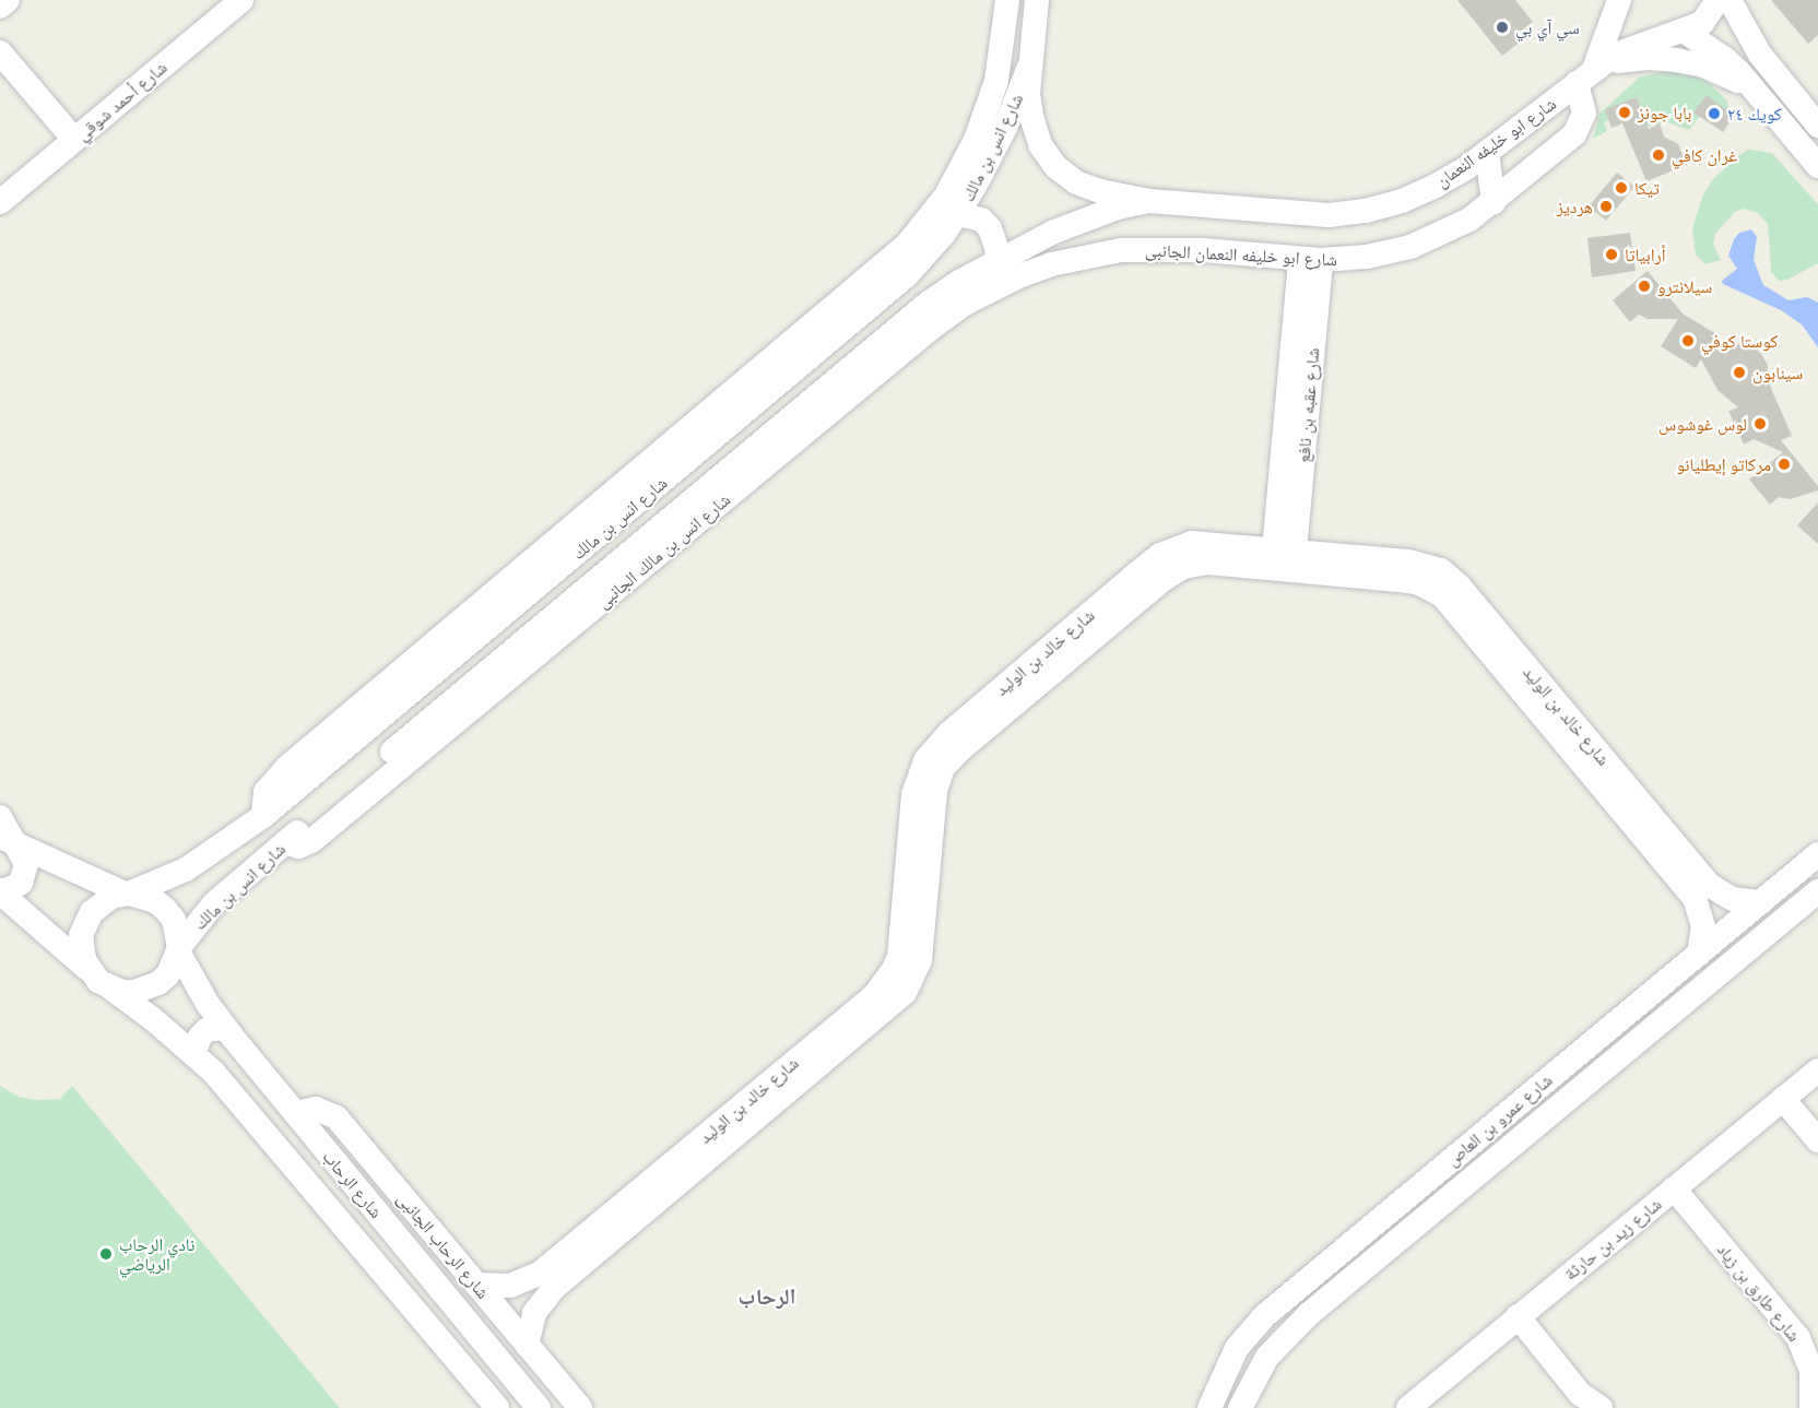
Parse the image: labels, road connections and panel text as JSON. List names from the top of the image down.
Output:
{
  "streets": {
    "street": [
      "شارع أحمد شوقي",
      "شارع ابو خليفه النعمان",
      "شارع انس بن مالك",
      "شارع ابو خليفه النعمان الجانبى",
      "شارع عقبه بن نافع",
      "شارع انس بن مالك الجانبى",
      "شارع خالد بن الوليد",
      "شارع عمرو بن العاص",
      "شارع الرحاب",
      "شارع زيد بن حارثة",
      "شارع الرحاب الجانبى",
      "شارع طارق بن زياد"
    ]
  },
  "crossings": [
    ["شارع ابو خليفه النعمان", "شارع انس بن مالك"],
    ["شارع ابو خليفه النعمان", "شارع ابو خليفه النعمان الجانبى"],
    ["شارع انس بن مالك", "شارع انس بن مالك الجانبى"],
    ["شارع انس بن مالك", "شارع الرحاب"],
    ["شارع ابو خليفه النعمان الجانبى", "شارع عقبه بن نافع"],
    ["شارع ابو خليفه النعمان الجانبى", "شارع انس بن مالك الجانبى"],
    ["شارع عقبه بن نافع", "شارع خالد بن الوليد"],
    ["شارع خالد بن الوليد", "شارع عمرو بن العاص"],
    ["شارع خالد بن الوليد", "شارع الرحاب الجانبى"],
    ["شارع الرحاب", "شارع الرحاب الجانبى"],
    ["شارع زيد بن حارثة", "شارع طارق بن زياد"]
  ],
  "districts": ["الرحاب"],
  "places": [
    "سي آي بي",
    "بابا جونز",
    "كويك ٢٤",
    "غران كافي",
    "تيكا",
    "هرديز",
    "أرابياتا",
    "سيلانترو",
    "كوستا كوفي",
    "سينابون",
    "لوس غوشوس",
    "مركاتو إيطليانو",
    "نادي الرحاب الرياضي"
  ]
}
